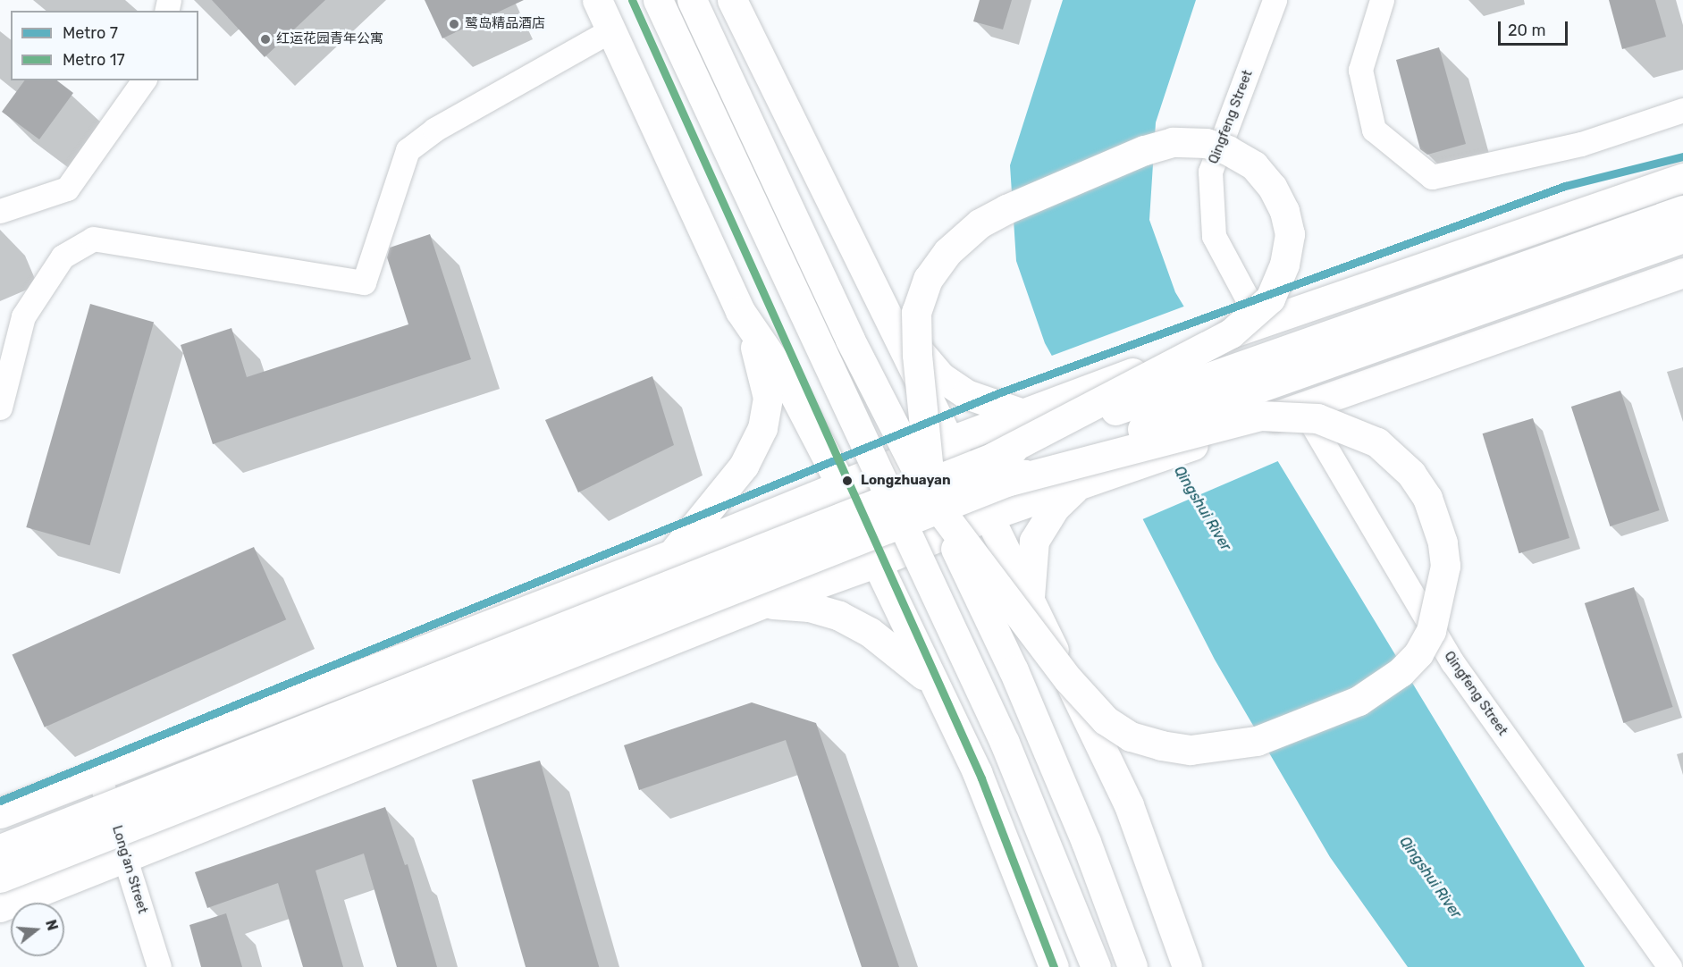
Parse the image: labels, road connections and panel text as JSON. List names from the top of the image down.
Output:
{
  "streets": {
    "street": ["Qingfeng Street", "Long'an Street"]
  },
  "water": ["Qingshui River"],
  "places": ["鹭岛精品酒店", "红运花园青年公寓", "Longzhuayan"],
  "lines": ["metro line 17", "metro line 7"],
  "legend": ["Metro 7", "Metro 17"],
  "scale_bar": "20 m",
  "north": "right"
}
